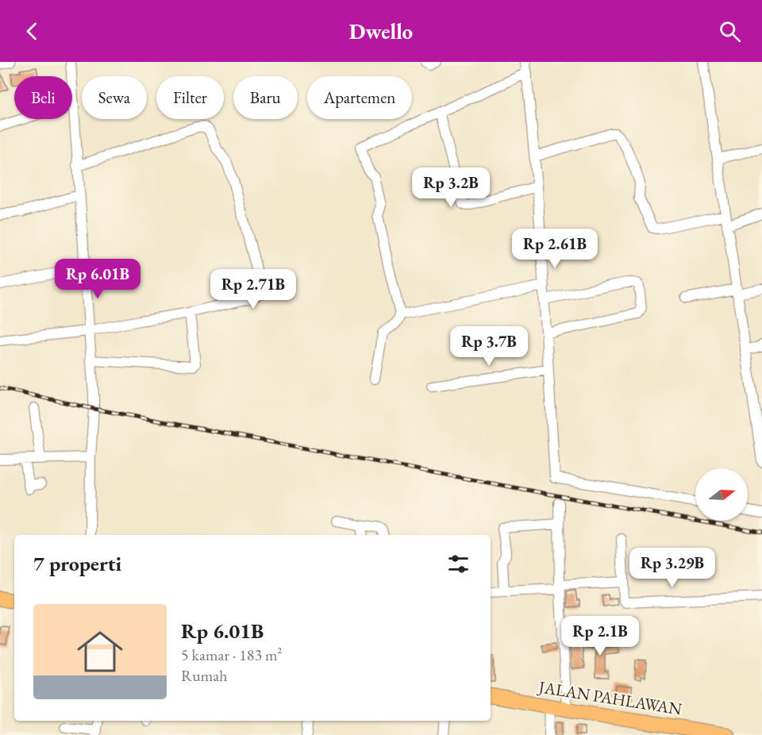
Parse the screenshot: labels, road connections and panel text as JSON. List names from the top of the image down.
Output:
{
  "streets": {
    "highway": ["JALAN PAHLAWAN"]
  },
  "north": "right",
  "page": {
    "header": "Dwello",
    "chip": [
      "Beli",
      "Sewa",
      "Filter",
      "Baru",
      "Apartemen"
    ],
    "price": [
      "Rp 3.2B",
      "Rp 2.61B",
      "Rp 6.01B",
      "Rp 2.71B",
      "Rp 3.7B",
      "Rp 3.29B",
      "Rp 2.1B"
    ],
    "heading": "7 properti",
    "list": [
      {
        "name": "Rp 6.01B",
        "note": "5 kamar · 183 m² · Rumah"
      }
    ]
  }
}
